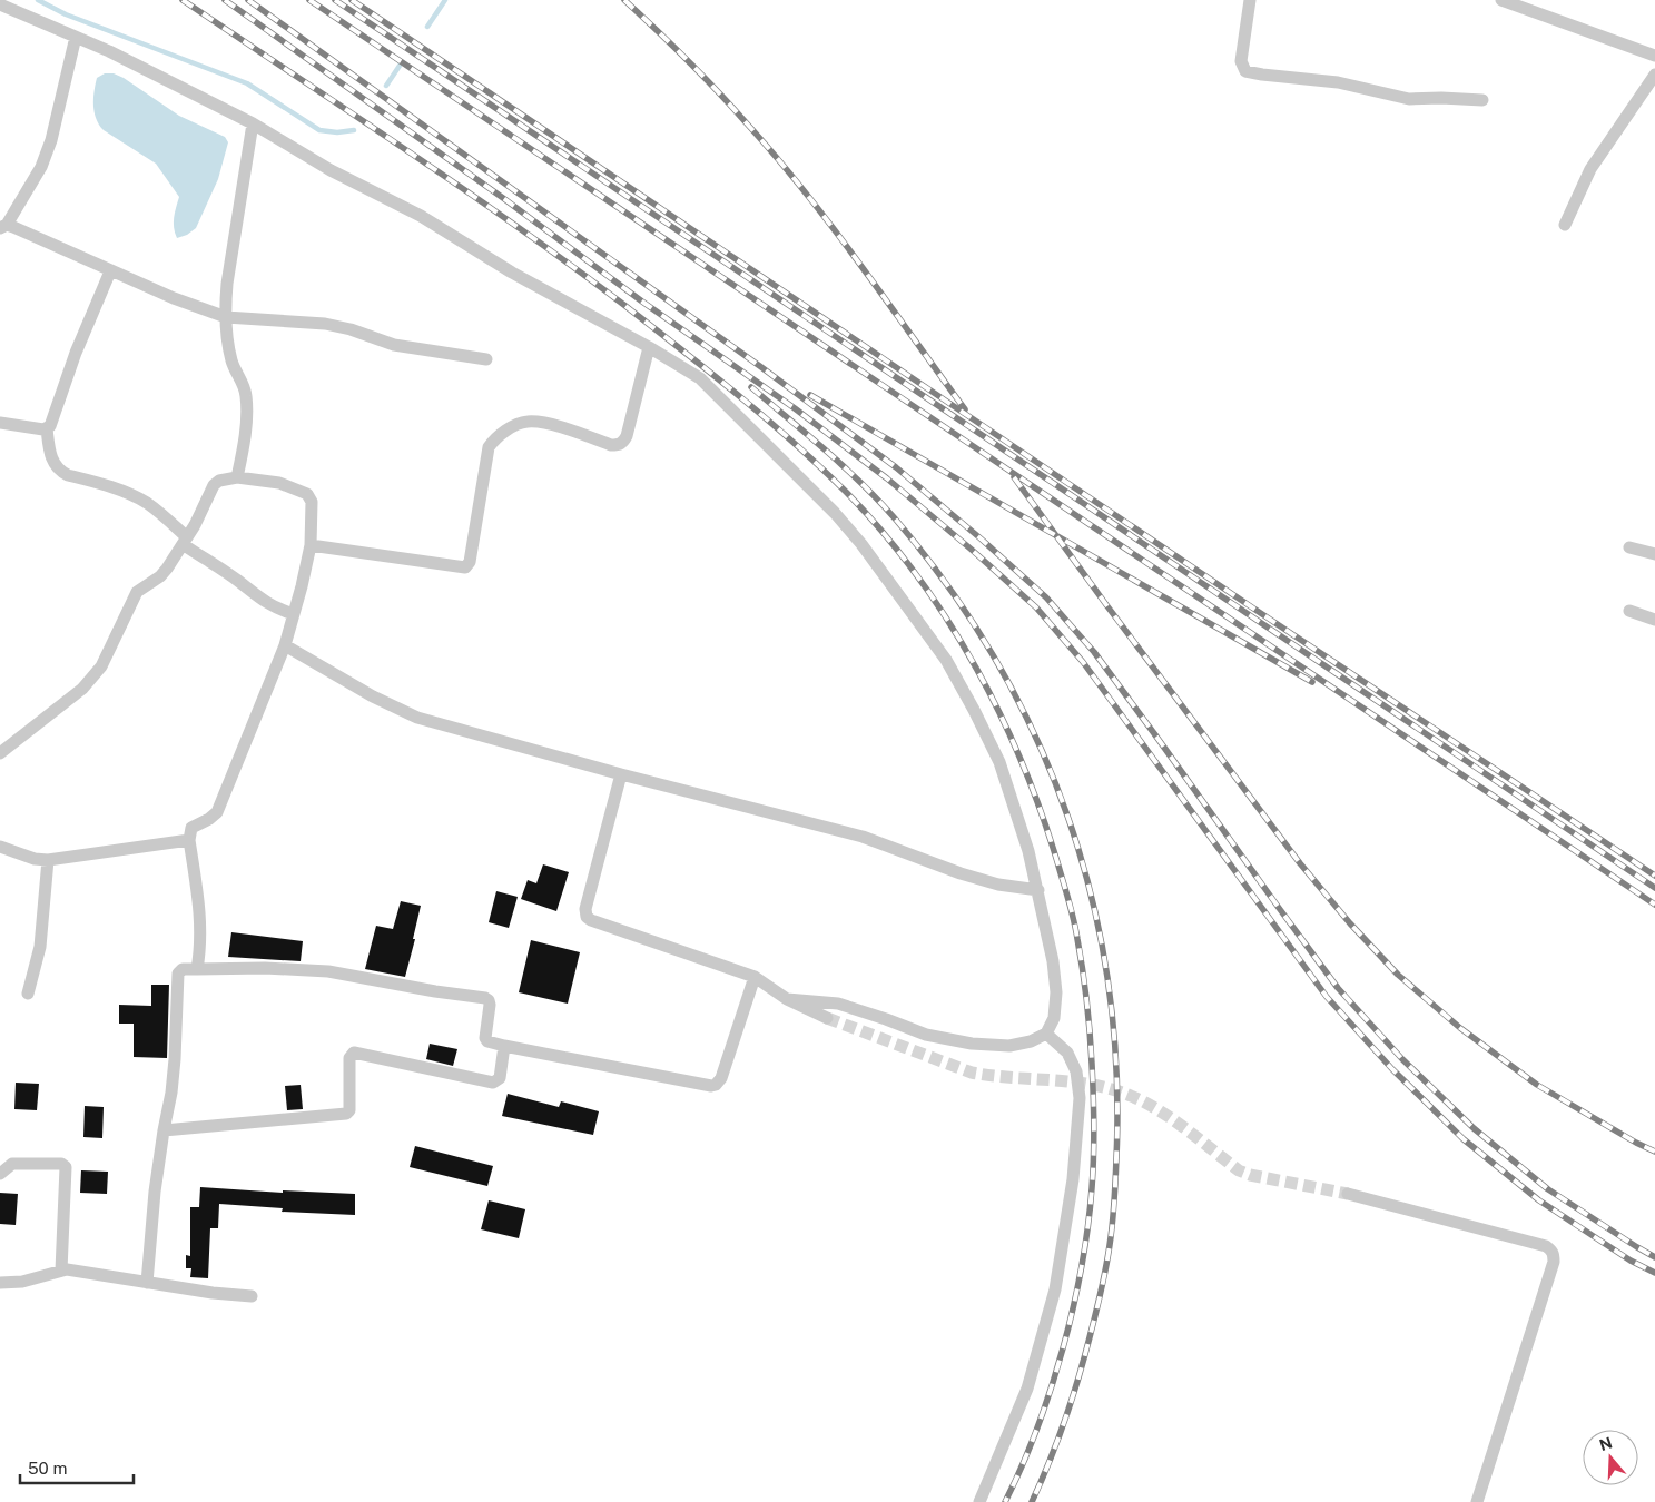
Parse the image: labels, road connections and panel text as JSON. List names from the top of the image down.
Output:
{
  "scale_bar": "50 m",
  "north": "top"
}
